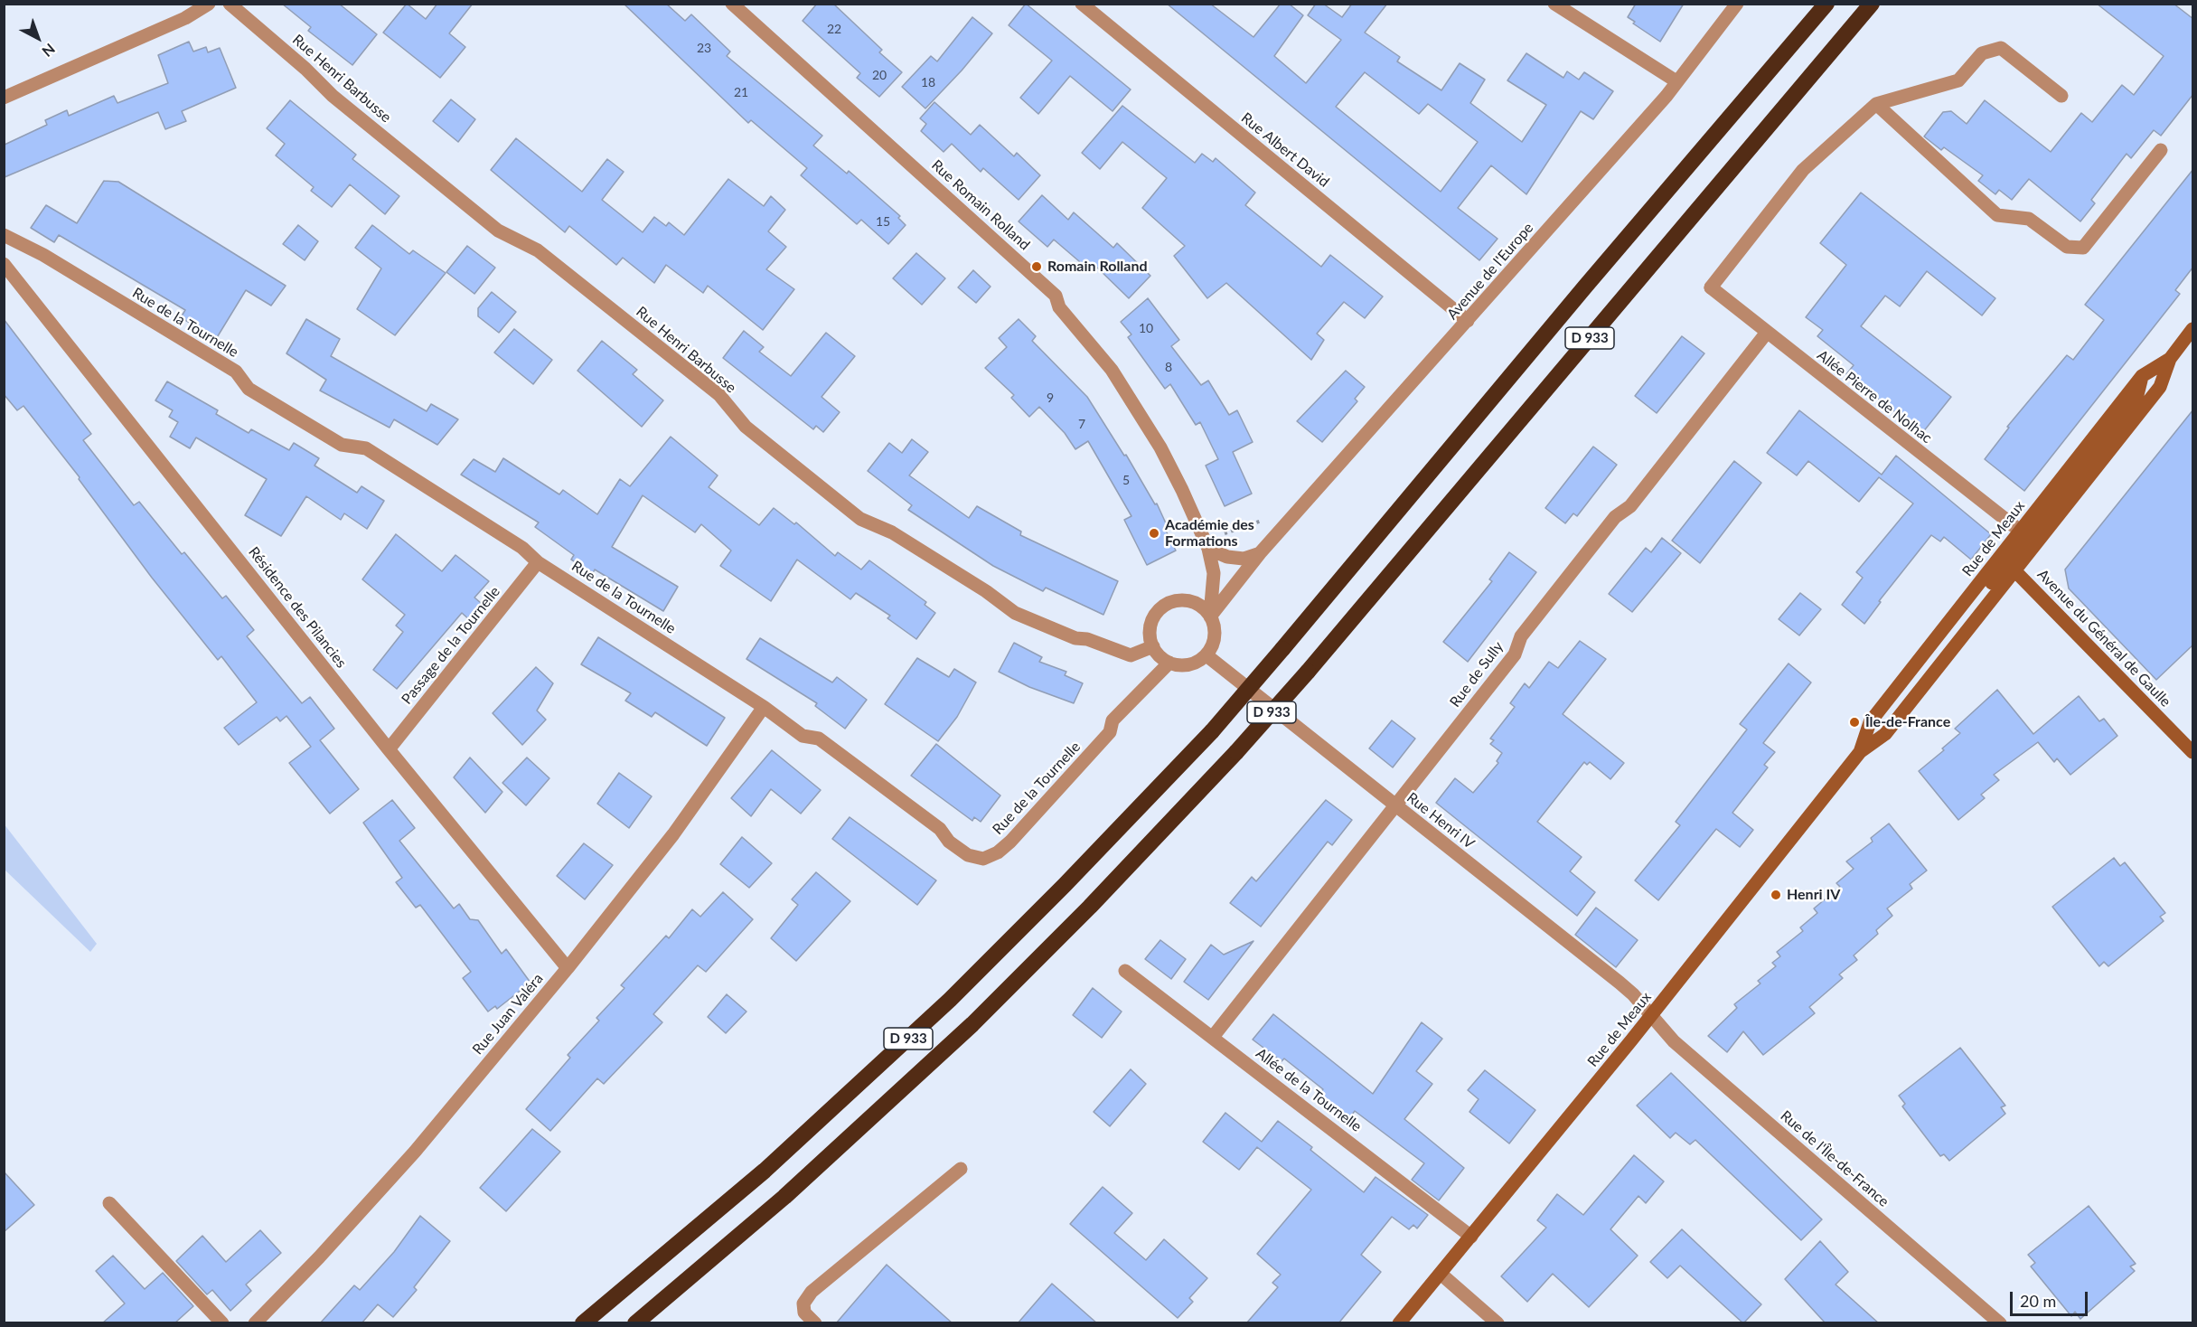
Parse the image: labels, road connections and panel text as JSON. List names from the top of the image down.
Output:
{
  "streets": {
    "highway": ["D 933"],
    "main road": ["Rue de Meaux", "Avenue du Général de Gaulle"],
    "street": [
      "Rue Henri Barbusse",
      "Rue Albert David",
      "Rue Romain Rolland",
      "Avenue de l'Europe",
      "Rue de la Tournelle",
      "Allée Pierre de Nolhac",
      "Résidence des Pilancies",
      "Passage de la Tournelle",
      "Rue de Sully",
      "Rue Henri IV",
      "Rue Juan Valéra",
      "Allée de la Tournelle",
      "Rue de l'Île-de-France"
    ]
  },
  "crossings": [
    ["Rue Henri Barbusse", "Rue Romain Rolland"],
    ["Rue Henri Barbusse", "Avenue de l'Europe"],
    ["Rue Henri Barbusse", "Rue de la Tournelle"],
    ["Rue Henri Barbusse", "Rue Henri IV"],
    ["Rue Albert David", "Avenue de l'Europe"],
    ["Rue Romain Rolland", "Avenue de l'Europe"],
    ["Rue Romain Rolland", "Rue de la Tournelle"],
    ["Rue Romain Rolland", "Rue Henri IV"],
    ["Avenue de l'Europe", "Rue de la Tournelle"],
    ["Avenue de l'Europe", "Rue Henri IV"],
    ["Rue de la Tournelle", "Passage de la Tournelle"],
    ["Rue de la Tournelle", "Rue Henri IV"],
    ["Rue de la Tournelle", "Rue Juan Valéra"],
    ["Allée Pierre de Nolhac", "Rue de Meaux"],
    ["Allée Pierre de Nolhac", "Rue de Sully"],
    ["Rue de Meaux", "Avenue du Général de Gaulle"],
    ["Rue de Meaux", "Rue Henri IV"],
    ["Rue de Meaux", "Allée de la Tournelle"],
    ["Rue de Meaux", "Rue de l'Île-de-France"],
    ["Résidence des Pilancies", "Passage de la Tournelle"],
    ["Résidence des Pilancies", "Rue Juan Valéra"],
    ["Rue de Sully", "Rue Henri IV"],
    ["Rue de Sully", "Allée de la Tournelle"],
    ["Rue Henri IV", "Rue de l'Île-de-France"]
  ],
  "places": [
    "Romain Rolland",
    "Académie des Formations",
    "Île-de-France",
    "Henri IV"
  ],
  "house_numbers": [
    "22",
    "23",
    "20",
    "18",
    "21",
    "15",
    "10",
    "8",
    "9",
    "7",
    "5"
  ],
  "scale_bar": "20 m",
  "north": "bottom right"
}
